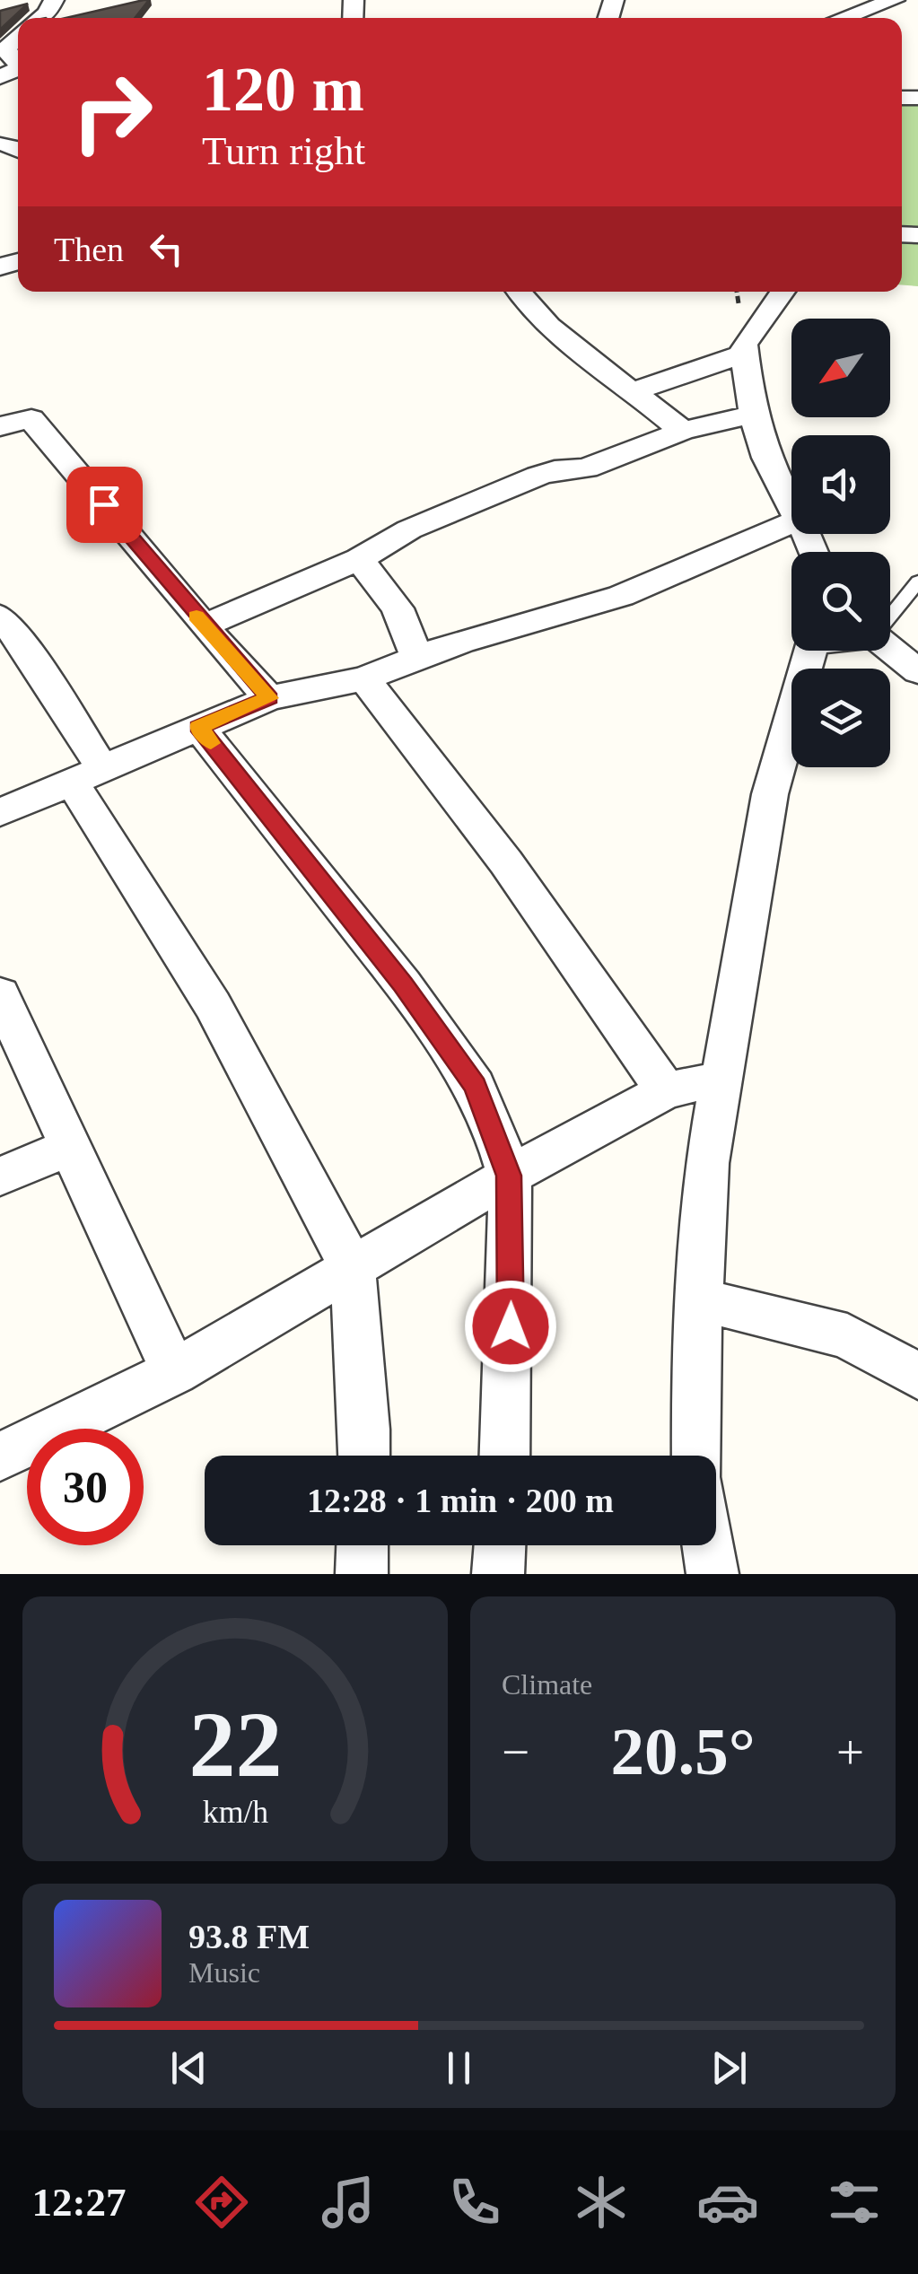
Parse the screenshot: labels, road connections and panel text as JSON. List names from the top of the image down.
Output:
{
  "north": "bottom left",
  "page": {
    "turn": ["120 m", "Turn right"],
    "then": "Then",
    "limit": "30",
    "trip": "12:28 · 1 min · 200 m",
    "tile": "Climate",
    "heat": ["−", "20.5°", "+"],
    "song": ["93.8 FM", "Music"],
    "tabs": "12:27",
    "gauge": ["22", "km/h"]
  }
}
